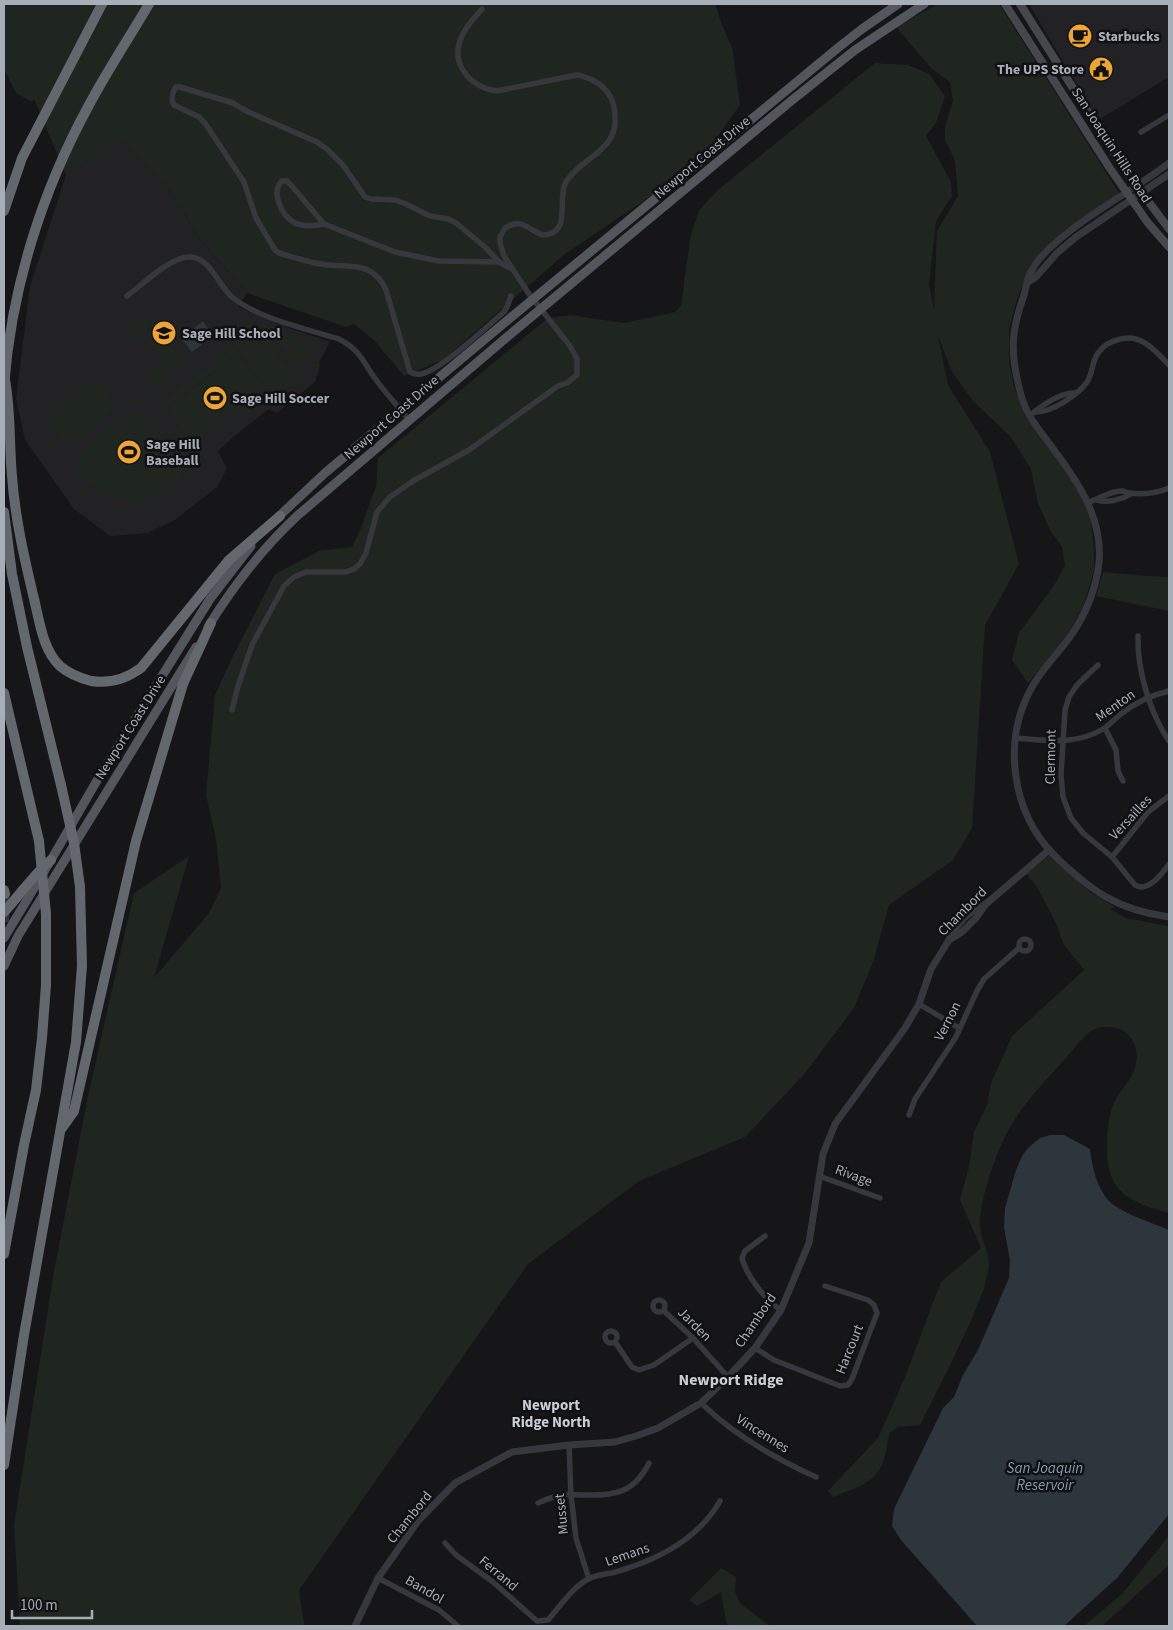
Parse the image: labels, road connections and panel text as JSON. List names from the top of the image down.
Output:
{
  "streets": {
    "main road": ["San Joaquin Hills Road", "Newport Coast Drive"],
    "street": [
      "Menton",
      "Clermont",
      "Versailles",
      "Chambord",
      "Vernon",
      "Rivage",
      "Jarden",
      "Harcourt",
      "Vincennes",
      "Musset",
      "Lemans",
      "Ferrand",
      "Bandol"
    ]
  },
  "crossings": [
    ["Menton", "Clermont"],
    ["Clermont", "Versailles"],
    ["Chambord", "Rivage"],
    ["Chambord", "Jarden"],
    ["Chambord", "Harcourt"],
    ["Chambord", "Vincennes"],
    ["Chambord", "Musset"],
    ["Chambord", "Bandol"],
    ["Musset", "Lemans"],
    ["Lemans", "Ferrand"]
  ],
  "districts": ["Newport Ridge", "Newport Ridge North"],
  "water": ["San Joaquin Reservoir"],
  "places": {
    "cafe": ["Starbucks"],
    "public building": ["The UPS Store"],
    "school or university": ["Sage Hill School"],
    "sports": ["Sage Hill Soccer", "Sage Hill Baseball"]
  },
  "scale_bar": "100 m"
}
